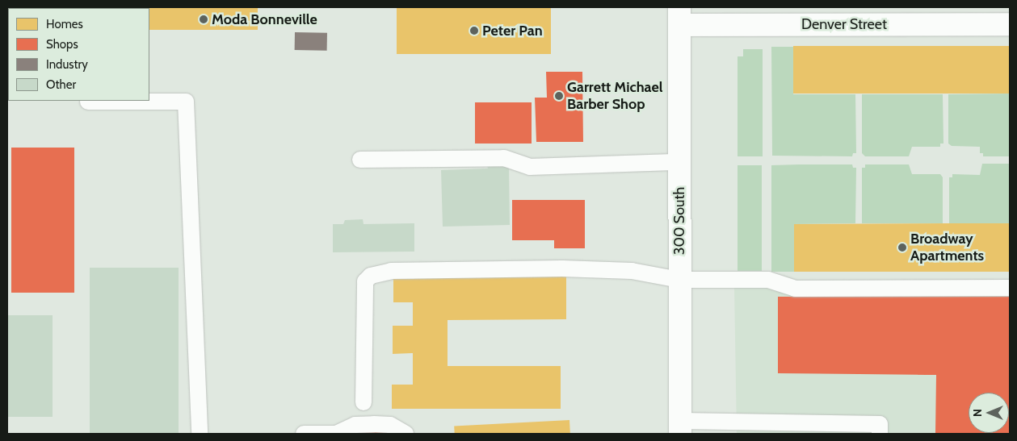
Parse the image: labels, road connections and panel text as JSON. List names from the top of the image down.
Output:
{
  "streets": {
    "street": ["Denver Street", "300 South"]
  },
  "crossings": [
    ["Denver Street", "300 South"]
  ],
  "places": [
    "Moda Bonneville",
    "Peter Pan",
    "Garrett Michael Barber Shop",
    "Broadway Apartments"
  ],
  "legend": [
    "Homes",
    "Shops",
    "Industry",
    "Other"
  ],
  "north": "left"
}
